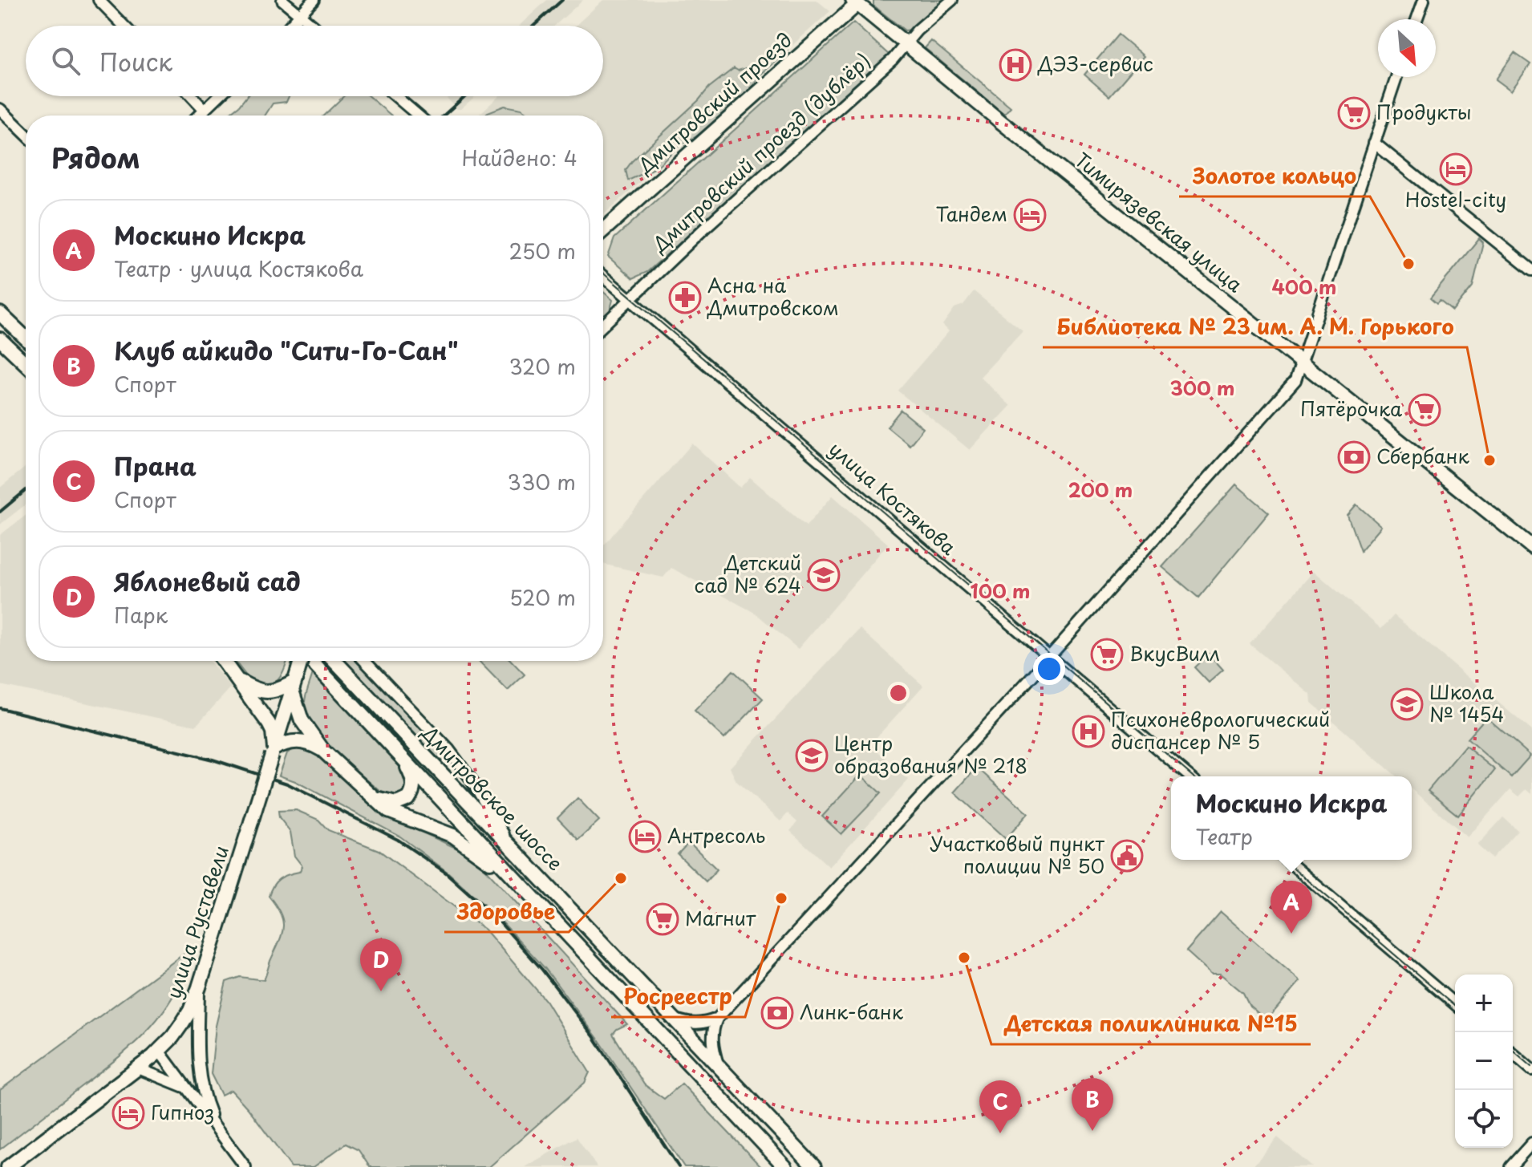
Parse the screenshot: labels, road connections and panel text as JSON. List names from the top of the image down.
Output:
{
  "streets": {
    "main road": [
      "Дмитровский проезд",
      "Тимирязевская улица",
      "Дмитровское шоссе",
      "улица Руставели"
    ],
    "street": ["Дмитровский проезд (дублёр)", "улица Костякова"]
  },
  "crossings": [
    ["Дмитровский проезд", "Тимирязевская улица"],
    ["Дмитровский проезд (дублёр)", "Тимирязевская улица"],
    ["Дмитровский проезд (дублёр)", "улица Костякова"]
  ],
  "places": {
    "hospital": ["ДЭЗ-сервис", "Психоневрологический диспансер № 5"],
    "supermarket": [
      "Продукты",
      "Пятёрочка",
      "ВкусВилл",
      "Магнит"
    ],
    "hotel": [
      "Hostel-city",
      "Тандем",
      "Антресоль",
      "Гипноз"
    ],
    "other": [
      "Золотое кольцо",
      "Библиотека № 23 им. А. М. Горького",
      "Здоровье",
      "Росреестр",
      "Детская поликлиника №15"
    ],
    "pharmacy": ["Асна на Дмитровском"],
    "bank": ["Сбербанк", "Линк-банк"],
    "school or university": ["Детский сад № 624", "Школа № 1454", "Центр образования № 218"],
    "public building": ["Участковый пункт полиции № 50"]
  },
  "north": "bottom right",
  "page": {
    "search": "Поиск",
    "heading": ["Рядом", "Найдено: 4"],
    "list": [
      {
        "mark": "A",
        "name": "Москино Искра",
        "note": "Театр · улица Костякова",
        "value": "250 m"
      },
      {
        "mark": "B",
        "name": "Клуб айкидо \"Сити-Го-Сан\"",
        "note": "Спорт",
        "value": "320 m"
      },
      {
        "mark": "C",
        "name": "Прана",
        "note": "Спорт",
        "value": "330 m"
      },
      {
        "mark": "D",
        "name": "Яблоневый сад",
        "note": "Парк",
        "value": "520 m"
      }
    ],
    "popup": ["Москино Искра", "Театр"],
    "pins": [
      "A",
      "D",
      "B",
      "C"
    ],
    "map_buttons": ["+", "−"]
  },
  "rings": [
    "400 m",
    "300 m",
    "200 m",
    "100 m"
  ]
}
